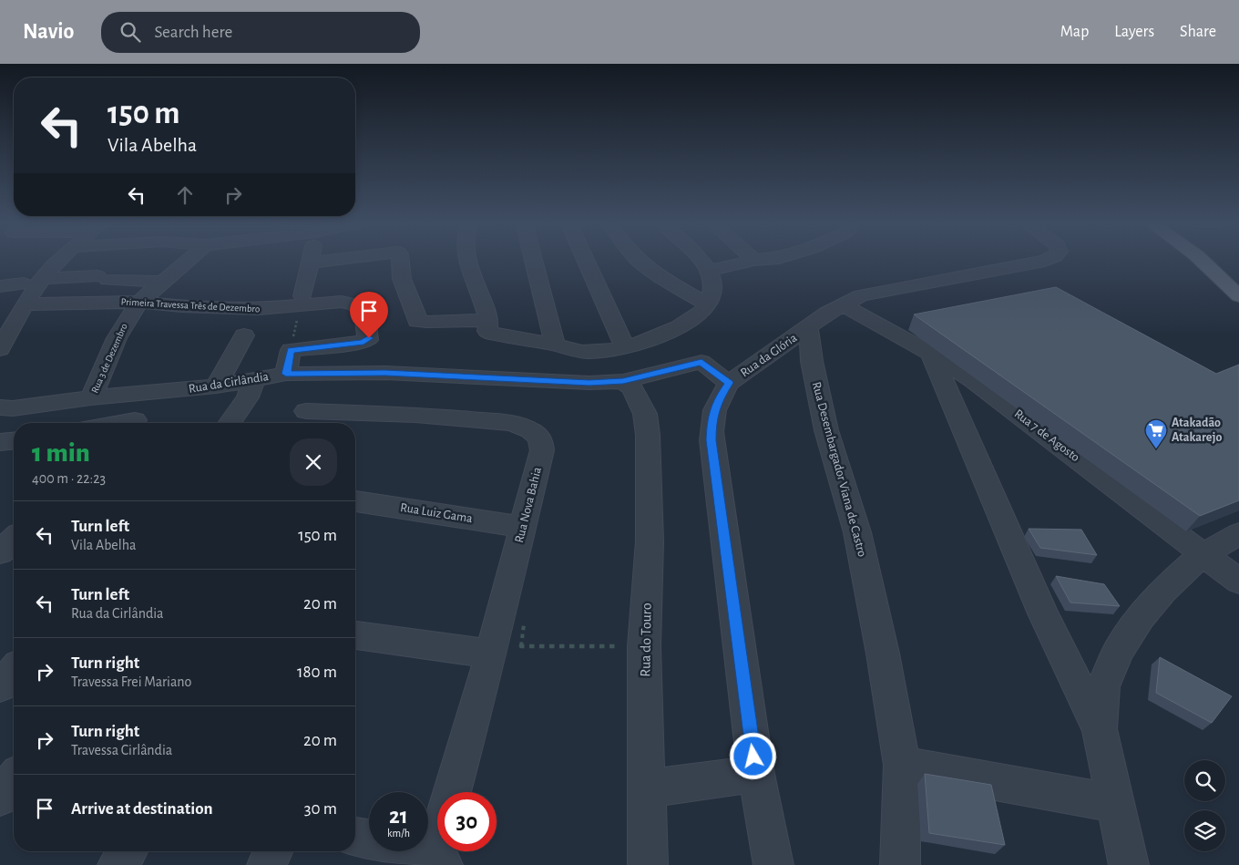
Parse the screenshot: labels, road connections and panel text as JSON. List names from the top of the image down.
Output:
{
  "streets": {
    "street": [
      "Primeira Travessa Três de Dezembro",
      "Rua da Glória",
      "Rua 3 de Dezembro",
      "Rua da Cirlândia",
      "Rua 7 de Agosto",
      "Rua Desembargador Viana de Castro",
      "Rua Nova Bahia",
      "Rua Luiz Gama",
      "Rua do Touro"
    ]
  },
  "crossings": [
    ["Primeira Travessa Três de Dezembro", "Rua 3 de Dezembro"],
    ["Rua da Glória", "Rua da Cirlândia"],
    ["Rua da Glória", "Rua Desembargador Viana de Castro"],
    ["Rua 3 de Dezembro", "Rua da Cirlândia"],
    ["Rua da Cirlândia", "Rua do Touro"],
    ["Rua Nova Bahia", "Rua Luiz Gama"]
  ],
  "places": {
    "supermarket": ["Atakadão Atakarejo"]
  },
  "page": {
    "header": "Navio",
    "search": "Search here",
    "nav": ["Map", "Layers", "Share"],
    "turn": ["150 m", "Vila Abelha"],
    "heading": ["1 min", "400 m · 22:23"],
    "list": [
      {
        "name": "Turn left",
        "note": "Vila Abelha",
        "value": "150 m"
      },
      {
        "name": "Turn left",
        "note": "Rua da Cirlândia",
        "value": "20 m"
      },
      {
        "name": "Turn right",
        "note": "Travessa Frei Mariano",
        "value": "180 m"
      },
      {
        "name": "Turn right",
        "note": "Travessa Cirlândia",
        "value": "20 m"
      },
      {
        "name": "Arrive at destination",
        "value": "30 m"
      }
    ],
    "speed": "21 km/h",
    "limit": "30"
  }
}
